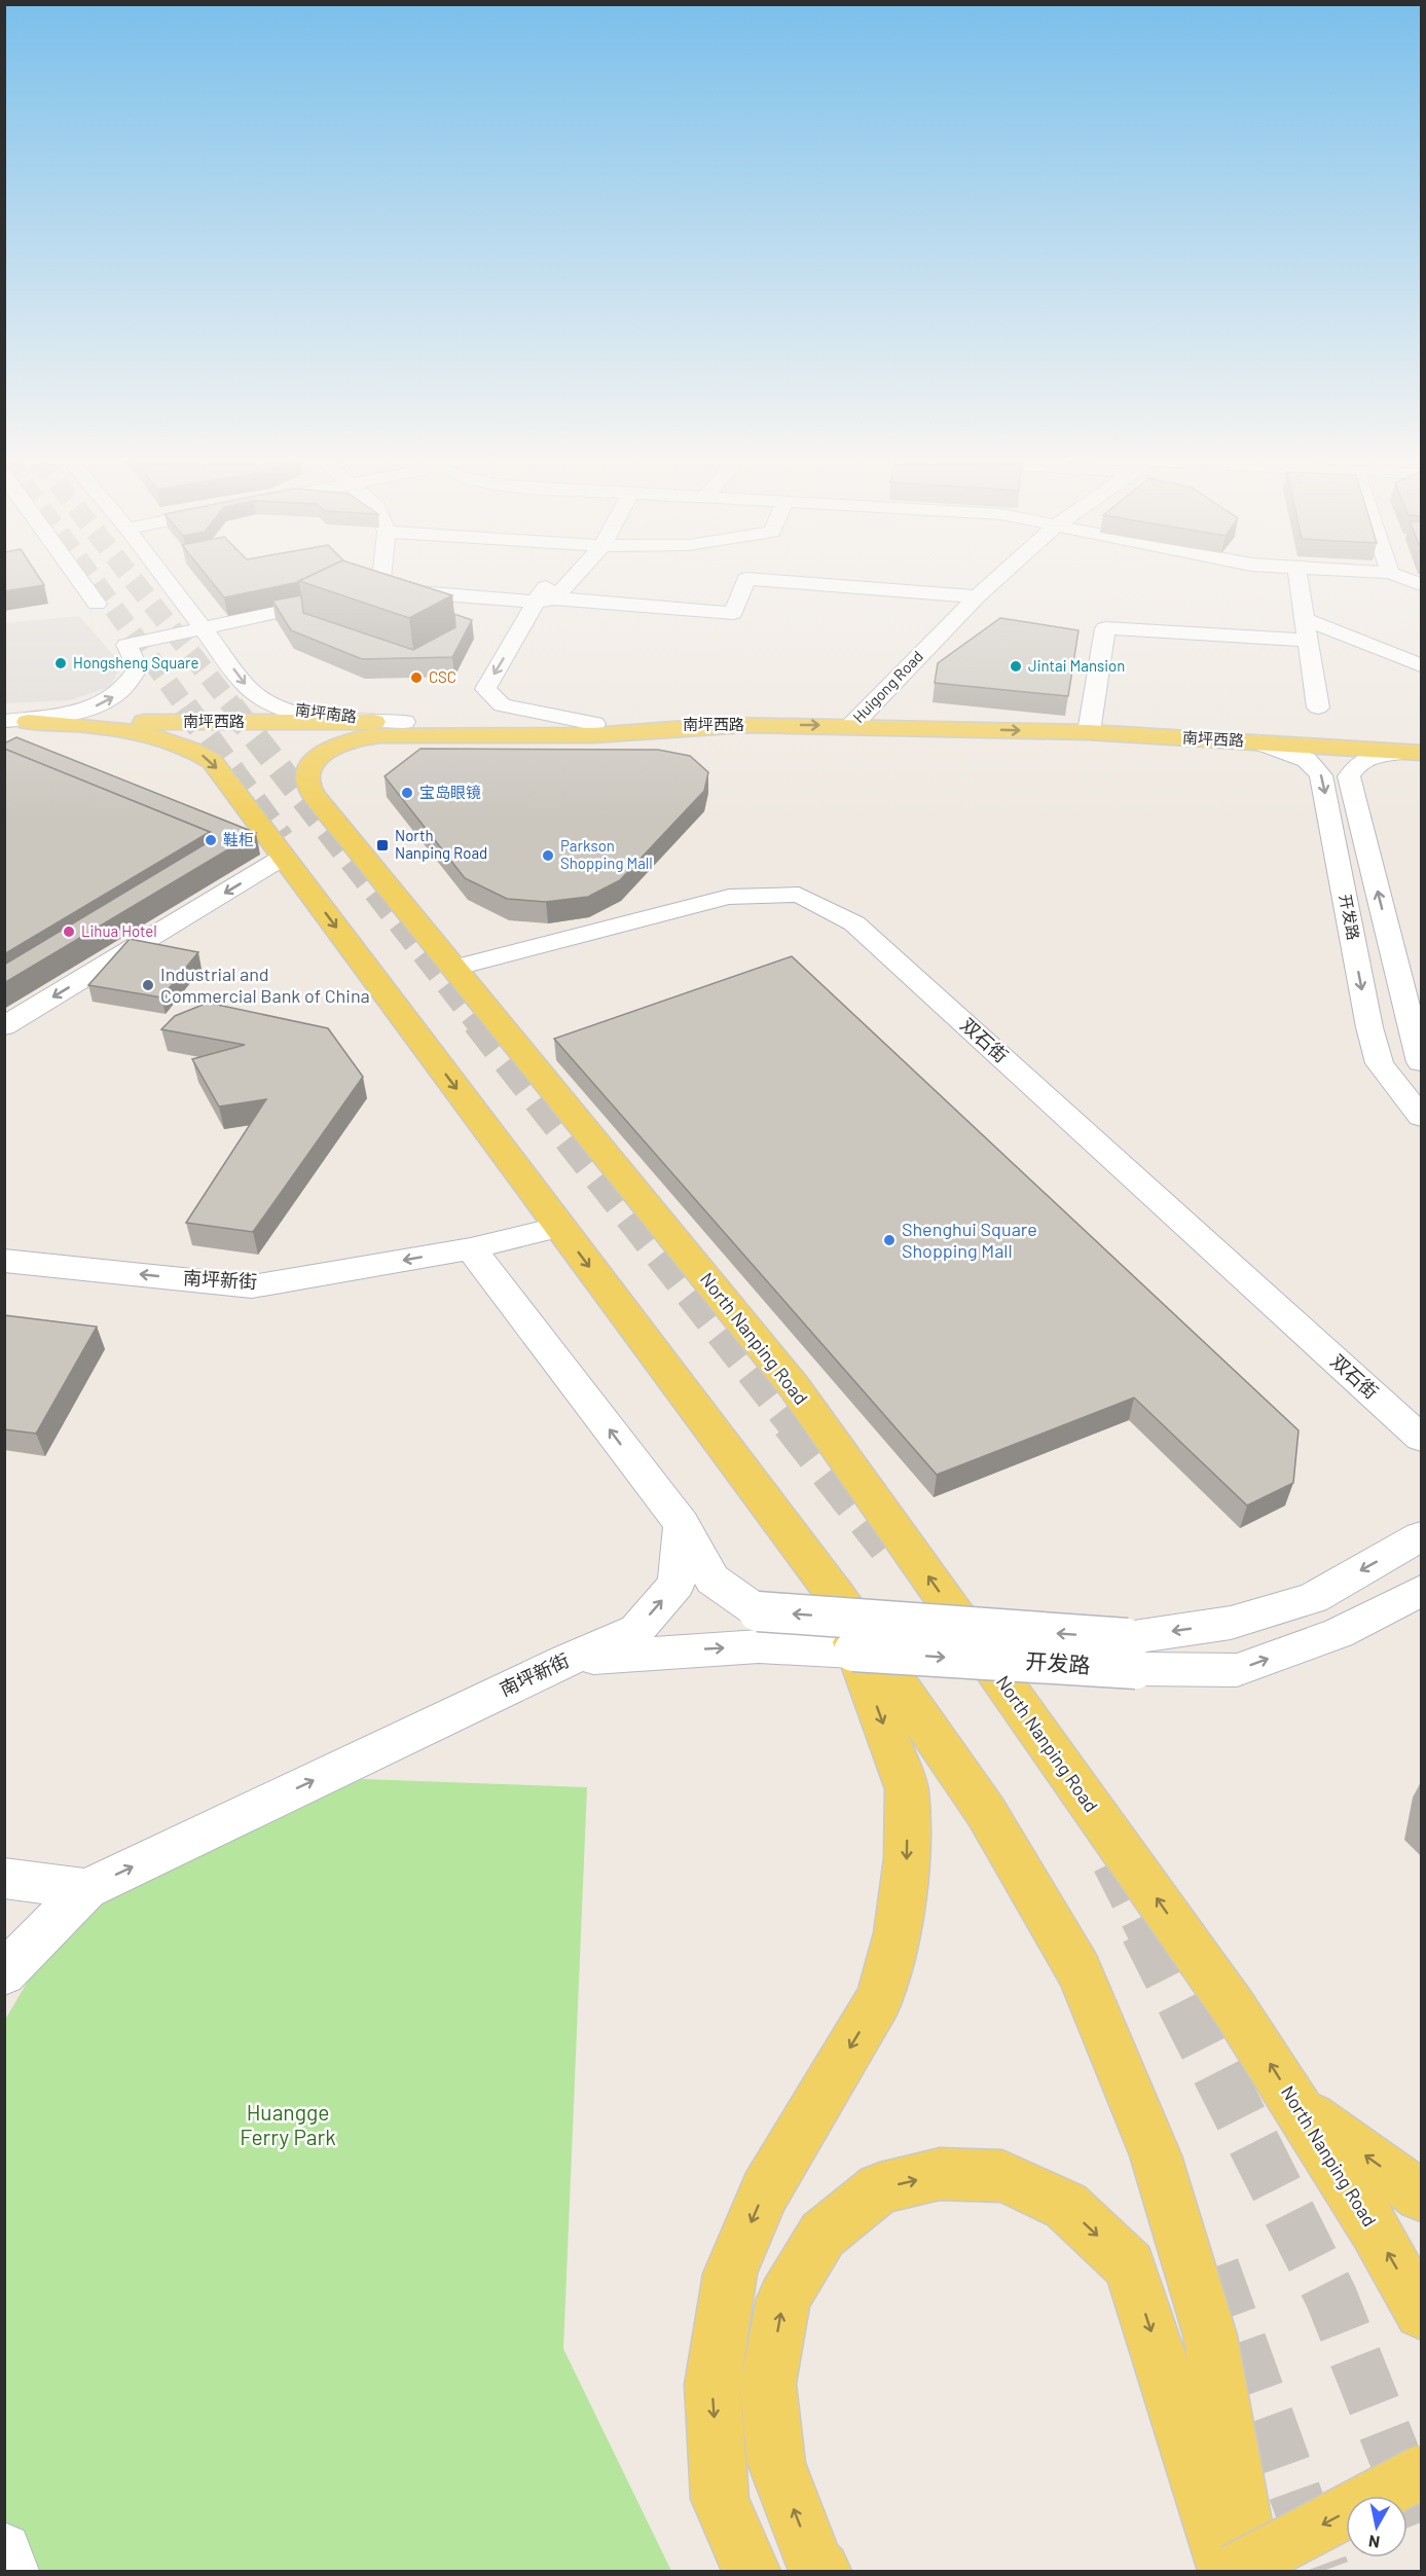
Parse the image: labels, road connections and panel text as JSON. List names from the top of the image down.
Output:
{
  "streets": {
    "main road": ["南坪西路", "North Nanping Road"],
    "street": [
      "Huigong Road",
      "南坪南路",
      "开发路",
      "双石街",
      "南坪新街"
    ]
  },
  "crossings": [
    ["Huigong Road", "南坪西路"],
    ["南坪南路", "南坪西路"],
    ["南坪西路", "开发路"],
    ["南坪西路", "North Nanping Road"],
    ["开发路", "南坪新街"],
    ["双石街", "North Nanping Road"]
  ],
  "one_way": ["南坪南路"],
  "parks": ["Huangge Ferry Park"],
  "places": {
    "other": [
      "Hongsheng Square",
      "Jintai Mansion",
      "CSC",
      "宝岛眼镜",
      "鞋柜",
      "Parkson Shopping Mall",
      "Lihua Hotel",
      "Industrial and Commercial Bank of China",
      "Shenghui Square Shopping Mall"
    ],
    "transit": ["North Nanping Road"]
  },
  "north": "bottom"
}
